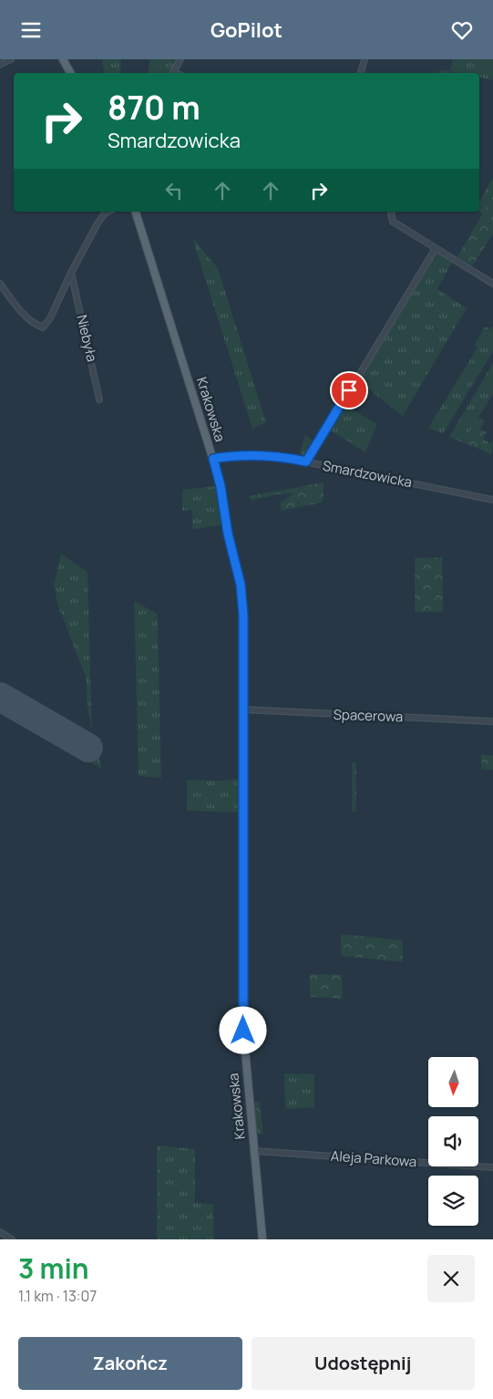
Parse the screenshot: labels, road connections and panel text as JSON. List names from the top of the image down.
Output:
{
  "streets": {
    "main road": ["Krakowska"],
    "street": [
      "Niebyła",
      "Smardzowicka",
      "Spacerowa",
      "Aleja Parkowa"
    ]
  },
  "crossings": [
    ["Krakowska", "Smardzowicka"],
    ["Krakowska", "Spacerowa"],
    ["Krakowska", "Aleja Parkowa"]
  ],
  "north": "bottom",
  "page": {
    "header": "GoPilot",
    "turn": ["870 m", "Smardzowicka"],
    "heading": ["3 min", "1.1 km · 13:07"],
    "buttons": ["Zakończ", "Udostępnij"]
  }
}
